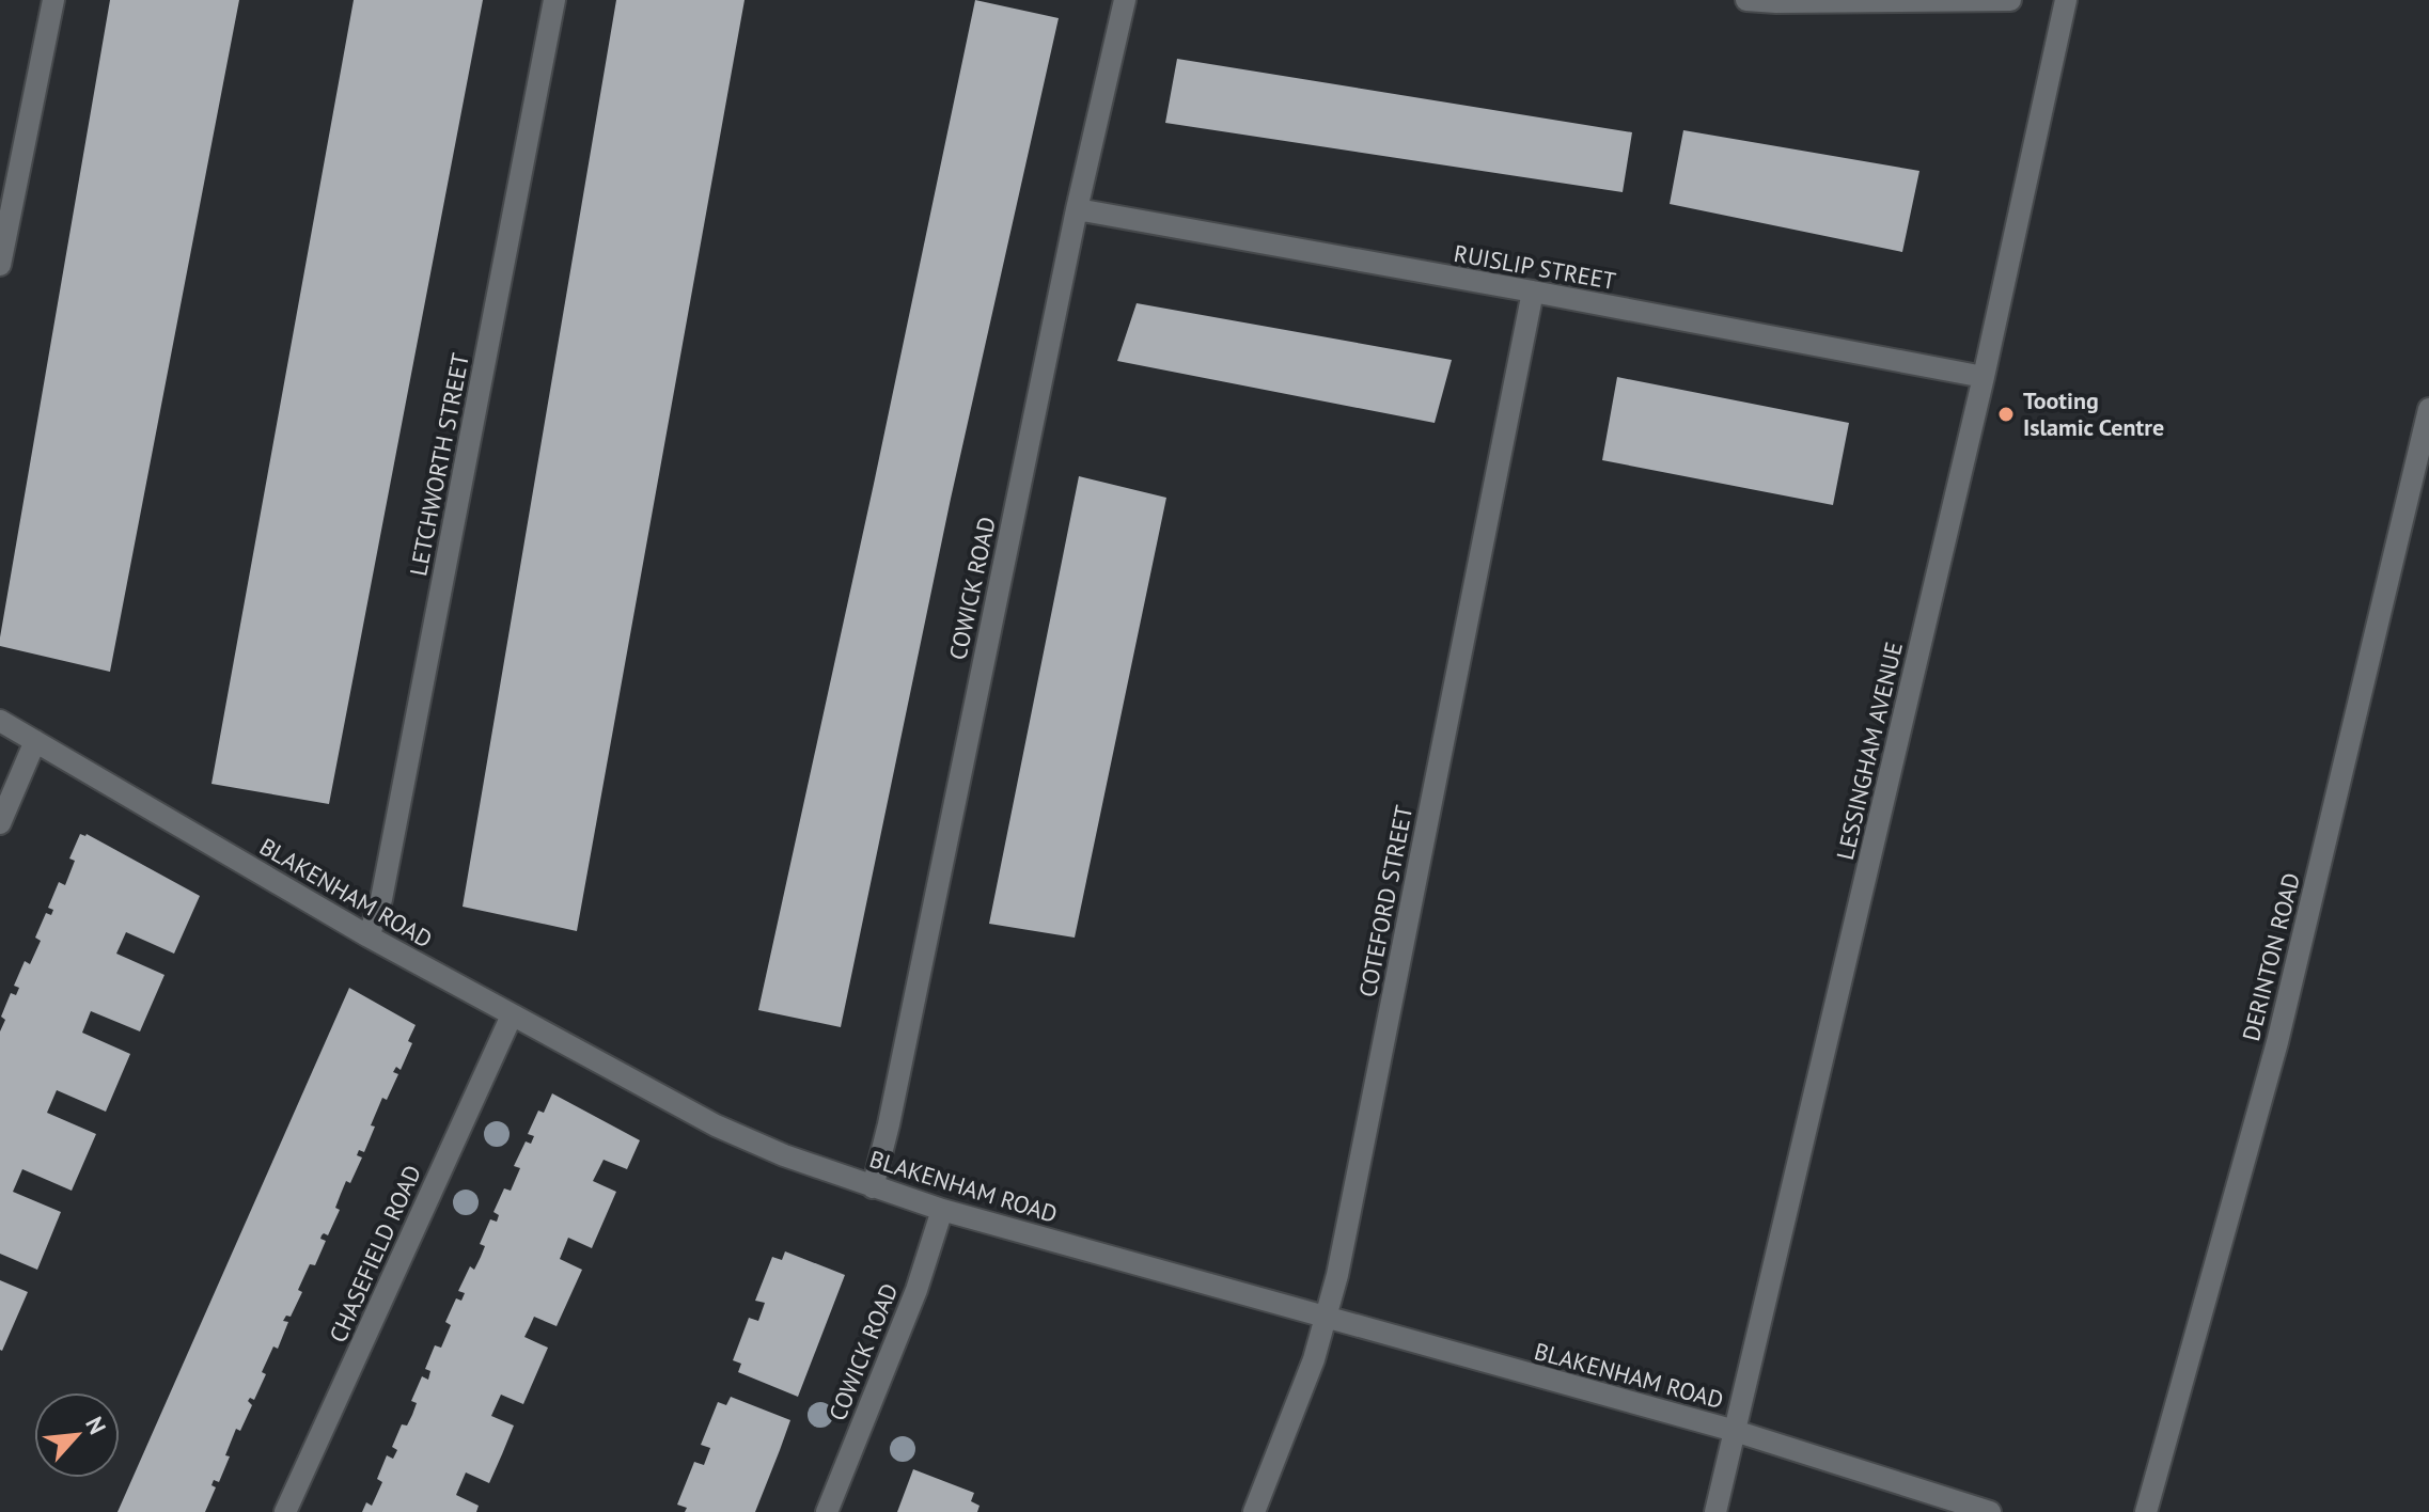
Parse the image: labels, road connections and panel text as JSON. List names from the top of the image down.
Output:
{
  "streets": {
    "street": [
      "RUISLIP STREET",
      "LETCHWORTH STREET",
      "COWICK ROAD",
      "LESSINGHAM AVENUE",
      "BLAKENHAM ROAD",
      "COTEFORD STREET",
      "DERINTON ROAD",
      "CHASEFIELD ROAD"
    ]
  },
  "crossings": [
    ["RUISLIP STREET", "COWICK ROAD"],
    ["RUISLIP STREET", "LESSINGHAM AVENUE"],
    ["RUISLIP STREET", "COTEFORD STREET"],
    ["LETCHWORTH STREET", "BLAKENHAM ROAD"],
    ["COWICK ROAD", "BLAKENHAM ROAD"],
    ["LESSINGHAM AVENUE", "BLAKENHAM ROAD"],
    ["BLAKENHAM ROAD", "COTEFORD STREET"],
    ["BLAKENHAM ROAD", "CHASEFIELD ROAD"]
  ],
  "places": ["Tooting Islamic Centre"],
  "north": "top right"
}
